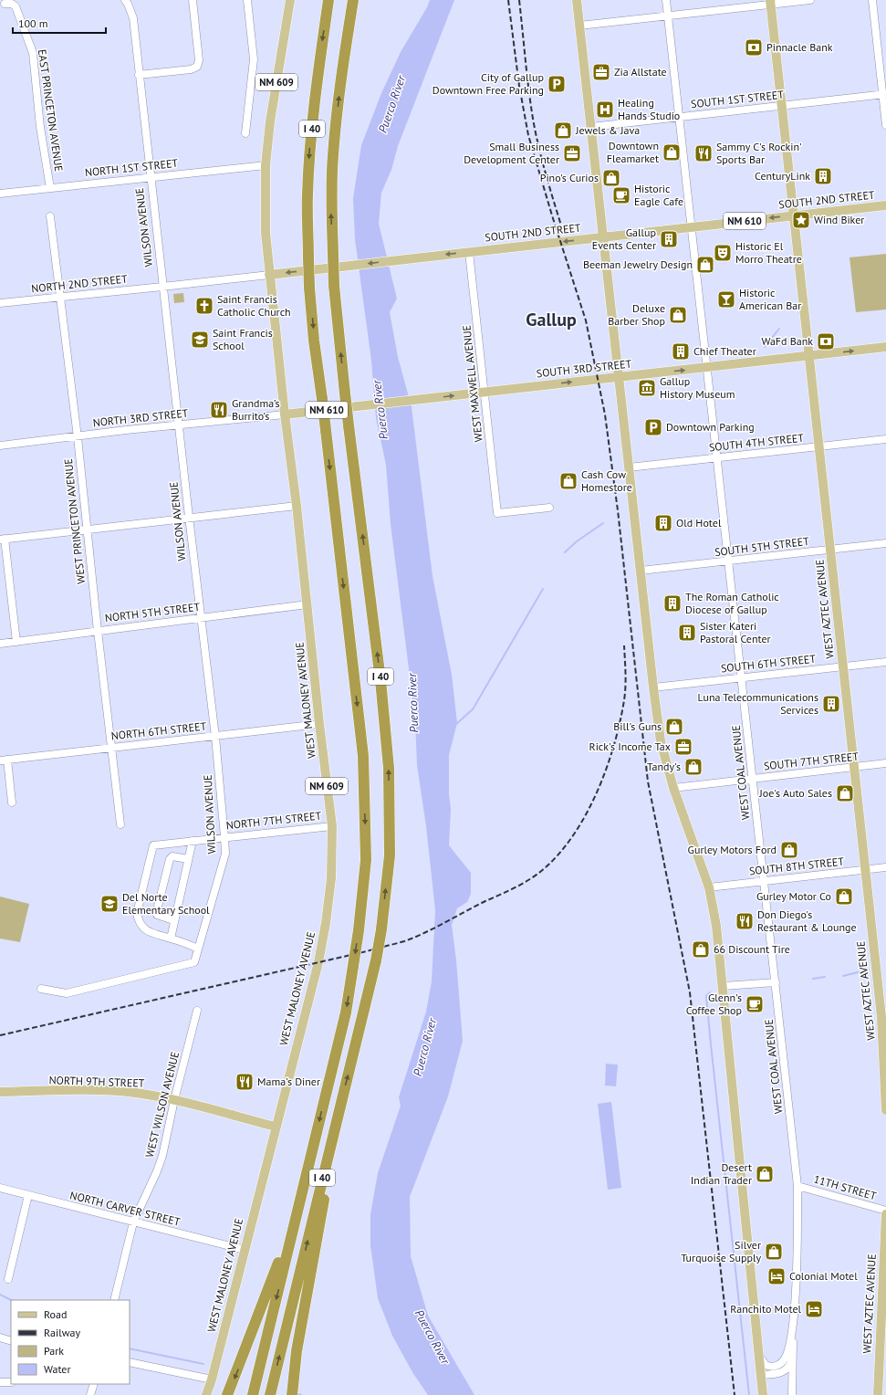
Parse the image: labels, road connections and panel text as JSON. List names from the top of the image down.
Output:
{
  "streets": {
    "highway": ["I 40"],
    "main road": [
      "NM 609",
      "SOUTH 2ND STREET",
      "NM 610",
      "SOUTH 3RD STREET",
      "WEST AZTEC AVENUE",
      "WEST MALONEY AVENUE",
      "NORTH 9TH STREET"
    ],
    "street": [
      "SOUTH 1ST STREET",
      "EAST PRINCETON AVENUE",
      "NORTH 1ST STREET",
      "WILSON AVENUE",
      "NORTH 2ND STREET",
      "WEST MAXWELL AVENUE",
      "NORTH 3RD STREET",
      "SOUTH 4TH STREET",
      "WEST PRINCETON AVENUE",
      "SOUTH 5TH STREET",
      "NORTH 5TH STREET",
      "SOUTH 6TH STREET",
      "NORTH 6TH STREET",
      "SOUTH 7TH STREET",
      "WEST COAL AVENUE",
      "NORTH 7TH STREET",
      "SOUTH 8TH STREET",
      "WEST WILSON AVENUE",
      "11TH STREET",
      "NORTH CARVER STREET"
    ]
  },
  "crossings": [
    ["NM 609", "NORTH 1ST STREET"],
    ["NM 609", "WEST MALONEY AVENUE"],
    ["SOUTH 1ST STREET", "WEST AZTEC AVENUE"],
    ["SOUTH 1ST STREET", "WEST COAL AVENUE"],
    ["EAST PRINCETON AVENUE", "NORTH 1ST STREET"],
    ["NORTH 1ST STREET", "WILSON AVENUE"],
    ["NORTH 1ST STREET", "WEST MALONEY AVENUE"],
    ["SOUTH 2ND STREET", "NORTH 2ND STREET"],
    ["SOUTH 2ND STREET", "WEST MAXWELL AVENUE"],
    ["SOUTH 2ND STREET", "WEST AZTEC AVENUE"],
    ["SOUTH 2ND STREET", "WEST MALONEY AVENUE"],
    ["SOUTH 2ND STREET", "WEST COAL AVENUE"],
    ["WILSON AVENUE", "NORTH 2ND STREET"],
    ["WILSON AVENUE", "NORTH 3RD STREET"],
    ["WILSON AVENUE", "NORTH 5TH STREET"],
    ["WILSON AVENUE", "NORTH 6TH STREET"],
    ["WILSON AVENUE", "NORTH 7TH STREET"],
    ["NORTH 2ND STREET", "WEST PRINCETON AVENUE"],
    ["NORTH 2ND STREET", "WEST MALONEY AVENUE"],
    ["SOUTH 3RD STREET", "WEST MAXWELL AVENUE"],
    ["SOUTH 3RD STREET", "NORTH 3RD STREET"],
    ["SOUTH 3RD STREET", "WEST AZTEC AVENUE"],
    ["SOUTH 3RD STREET", "WEST MALONEY AVENUE"],
    ["SOUTH 3RD STREET", "WEST COAL AVENUE"],
    ["NORTH 3RD STREET", "WEST PRINCETON AVENUE"],
    ["NORTH 3RD STREET", "WEST MALONEY AVENUE"],
    ["SOUTH 4TH STREET", "WEST AZTEC AVENUE"],
    ["SOUTH 4TH STREET", "WEST COAL AVENUE"],
    ["WEST PRINCETON AVENUE", "NORTH 5TH STREET"],
    ["WEST PRINCETON AVENUE", "NORTH 6TH STREET"],
    ["SOUTH 5TH STREET", "WEST AZTEC AVENUE"],
    ["SOUTH 5TH STREET", "WEST COAL AVENUE"],
    ["WEST AZTEC AVENUE", "SOUTH 6TH STREET"],
    ["WEST AZTEC AVENUE", "SOUTH 7TH STREET"],
    ["WEST AZTEC AVENUE", "SOUTH 8TH STREET"],
    ["NORTH 5TH STREET", "WEST MALONEY AVENUE"],
    ["SOUTH 6TH STREET", "WEST COAL AVENUE"],
    ["WEST MALONEY AVENUE", "NORTH 6TH STREET"],
    ["WEST MALONEY AVENUE", "NORTH 7TH STREET"],
    ["WEST MALONEY AVENUE", "NORTH 9TH STREET"],
    ["WEST MALONEY AVENUE", "NORTH CARVER STREET"],
    ["SOUTH 7TH STREET", "WEST COAL AVENUE"],
    ["WEST COAL AVENUE", "SOUTH 8TH STREET"],
    ["WEST COAL AVENUE", "11TH STREET"],
    ["NORTH 9TH STREET", "WEST WILSON AVENUE"],
    ["WEST WILSON AVENUE", "NORTH CARVER STREET"]
  ],
  "one_way": ["SOUTH 2ND STREET", "SOUTH 3RD STREET"],
  "districts": ["Gallup"],
  "water": ["Puerco River"],
  "places": {
    "bank": ["Pinnacle Bank", "WaFd Bank"],
    "office": ["Zia Allstate", "Small Business Development Center", "Rick's Income Tax"],
    "parking": ["City of Gallup Downtown Free Parking", "Downtown Parking"],
    "hospital": ["Healing Hands Studio"],
    "shop": [
      "Jewels & Java",
      "Downtown Fleamarket",
      "Pino's Curios",
      "Beeman Jewelry Design",
      "Deluxe Barber Shop",
      "Cash Cow Homestore",
      "Bill's Guns",
      "Tandy's",
      "Joe's Auto Sales",
      "Gurley Motors Ford",
      "Gurley Motor Co",
      "66 Discount Tire",
      "Desert Indian Trader",
      "Silver Turquoise Supply"
    ],
    "restaurant": [
      "Sammy C's Rockin' Sports Bar",
      "Grandma’s Burrito’s",
      "Don Diego's Restaurant & Lounge",
      "Mama's Diner"
    ],
    "building": [
      "CenturyLink",
      "Gallup Events Center",
      "Chief Theater",
      "Old Hotel",
      "The Roman Catholic Diocese of Gallup",
      "Sister Kateri Pastoral Center",
      "Luna Telecommunications Services"
    ],
    "cafe": ["Historic Eagle Cafe", "Glenn's Coffee Shop"],
    "place": ["Wind Biker"],
    "theatre": ["Historic El Morro Theatre"],
    "bar": ["Historic American Bar"],
    "church": ["Saint Francis Catholic Church"],
    "school or university": ["Saint Francis School", "Del Norte Elementary School"],
    "museum": ["Gallup History Museum"],
    "hotel": ["Colonial Motel", "Ranchito Motel"]
  },
  "legend": [
    "Road",
    "Railway",
    "Park",
    "Water"
  ],
  "scale_bar": "100 m"
}
